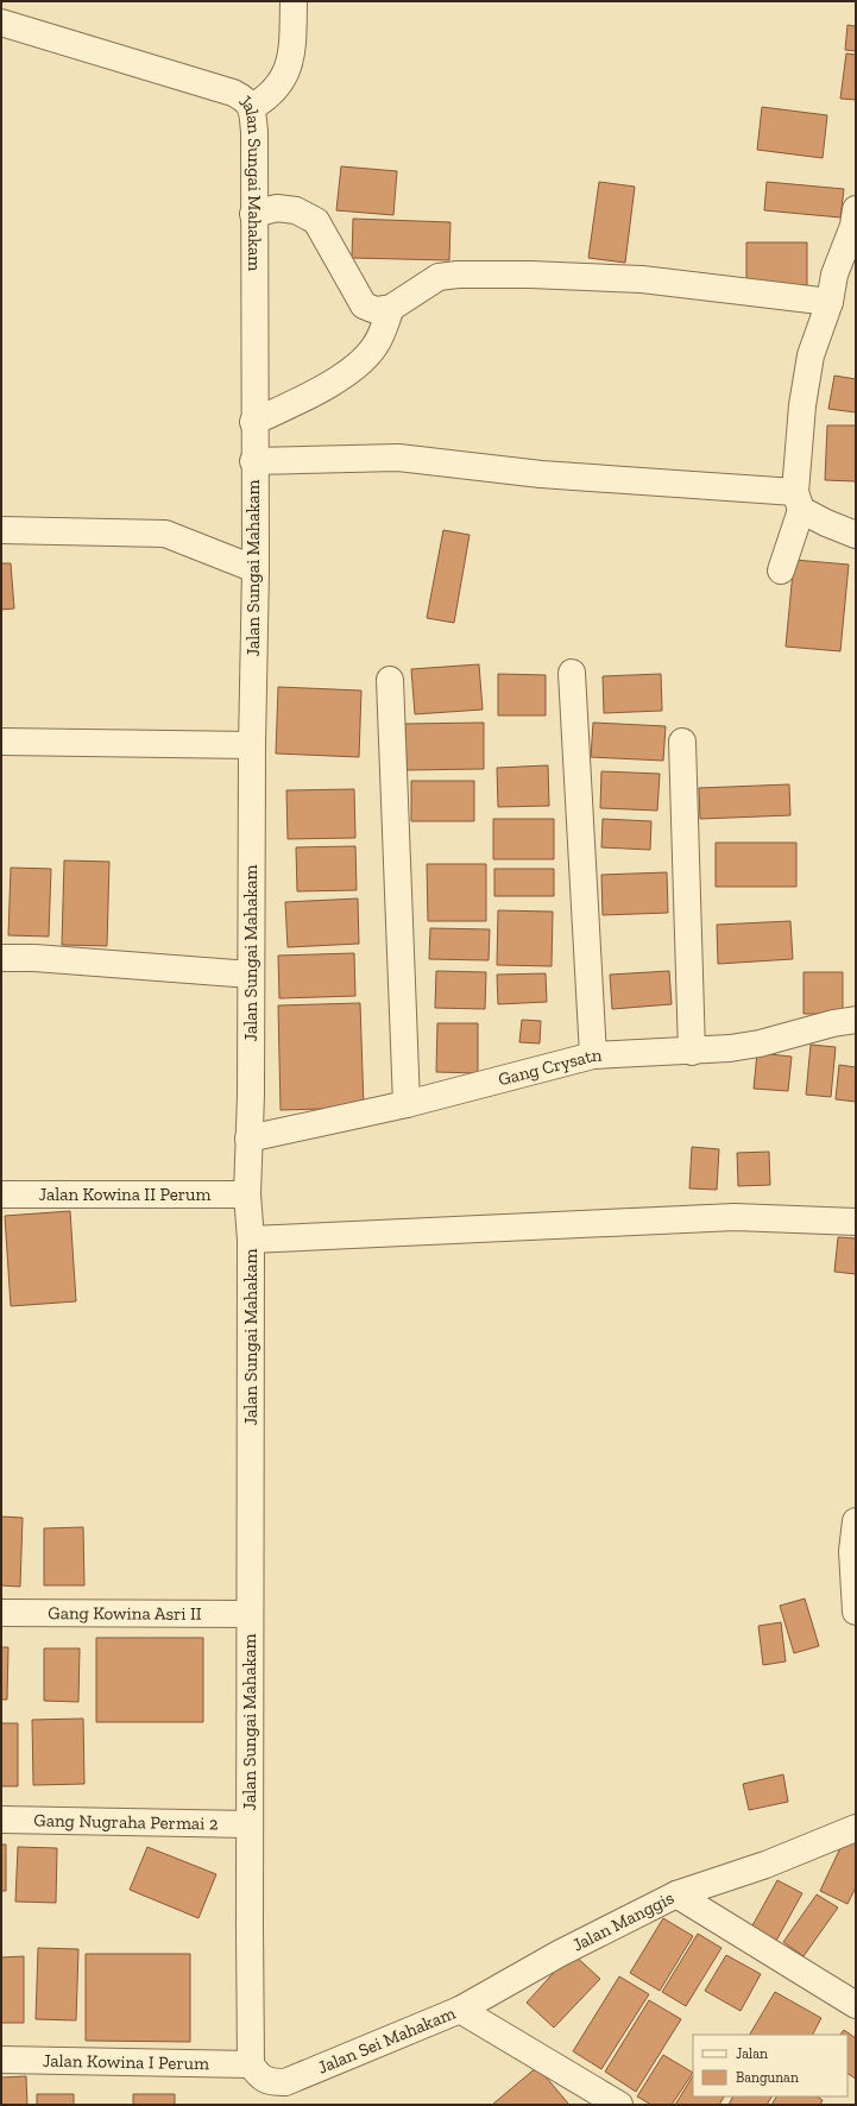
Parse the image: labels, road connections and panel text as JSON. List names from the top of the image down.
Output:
{
  "streets": {
    "street": [
      "Jalan Sungai Mahakam",
      "Gang Crysatn",
      "Jalan Kowina II Perum",
      "Gang Kowina Asri II",
      "Gang Nugraha Permai 2",
      "Jalan Manggis",
      "Jalan Sei Mahakam",
      "Jalan Kowina I Perum"
    ]
  },
  "crossings": [
    ["Jalan Sungai Mahakam", "Gang Crysatn"],
    ["Jalan Sungai Mahakam", "Jalan Kowina II Perum"],
    ["Jalan Sungai Mahakam", "Gang Kowina Asri II"],
    ["Jalan Sungai Mahakam", "Gang Nugraha Permai 2"],
    ["Jalan Sungai Mahakam", "Jalan Sei Mahakam"],
    ["Jalan Sungai Mahakam", "Jalan Kowina I Perum"],
    ["Jalan Manggis", "Jalan Sei Mahakam"],
    ["Jalan Sei Mahakam", "Jalan Kowina I Perum"]
  ],
  "legend": ["Jalan", "Bangunan"]
}
